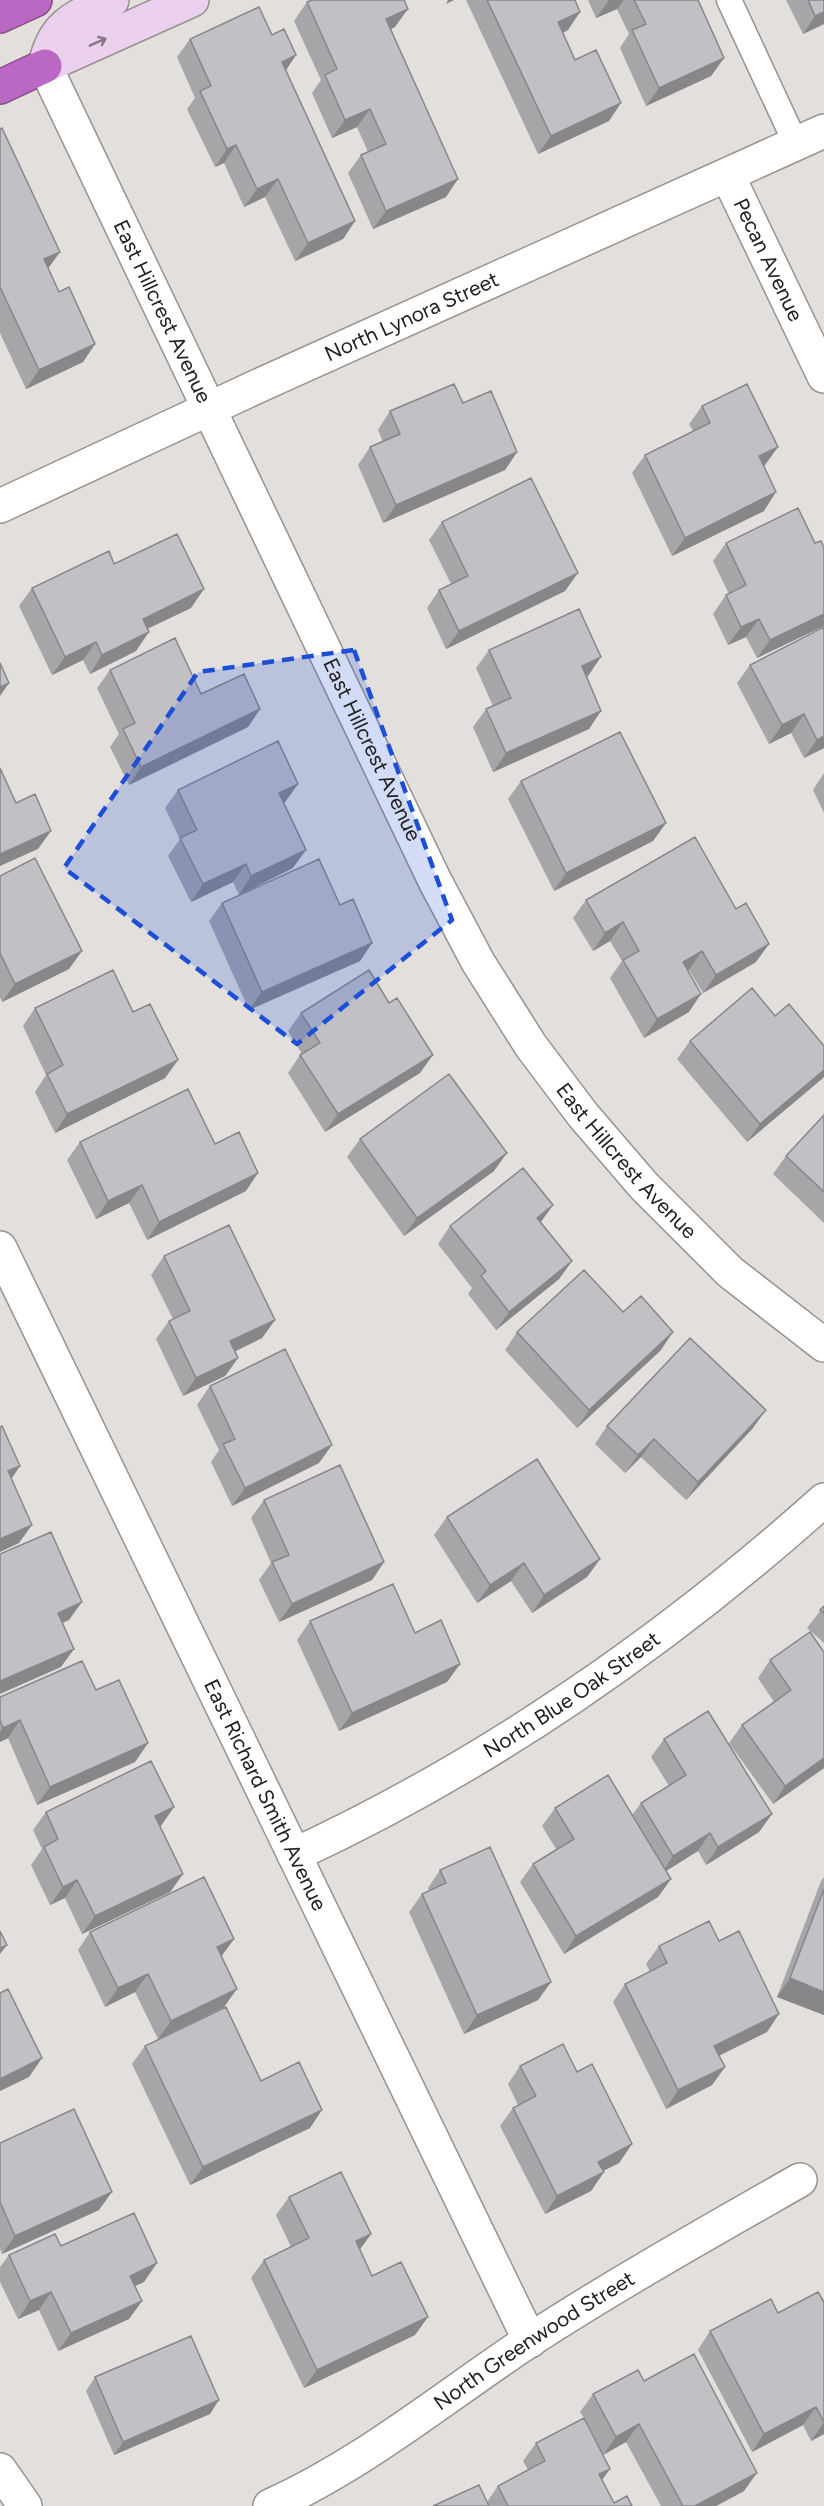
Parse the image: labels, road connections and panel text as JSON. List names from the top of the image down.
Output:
{
  "streets": {
    "street": [
      "Pecan Avenue",
      "East Hillcrest Avenue",
      "North Lynora Street",
      "North Blue Oak Street",
      "East Richard Smith Avenue",
      "North Greenwood Street"
    ]
  },
  "crossings": [
    ["Pecan Avenue", "North Lynora Street"],
    ["East Hillcrest Avenue", "North Lynora Street"],
    ["North Blue Oak Street", "East Richard Smith Avenue"],
    ["East Richard Smith Avenue", "North Greenwood Street"]
  ]
}
